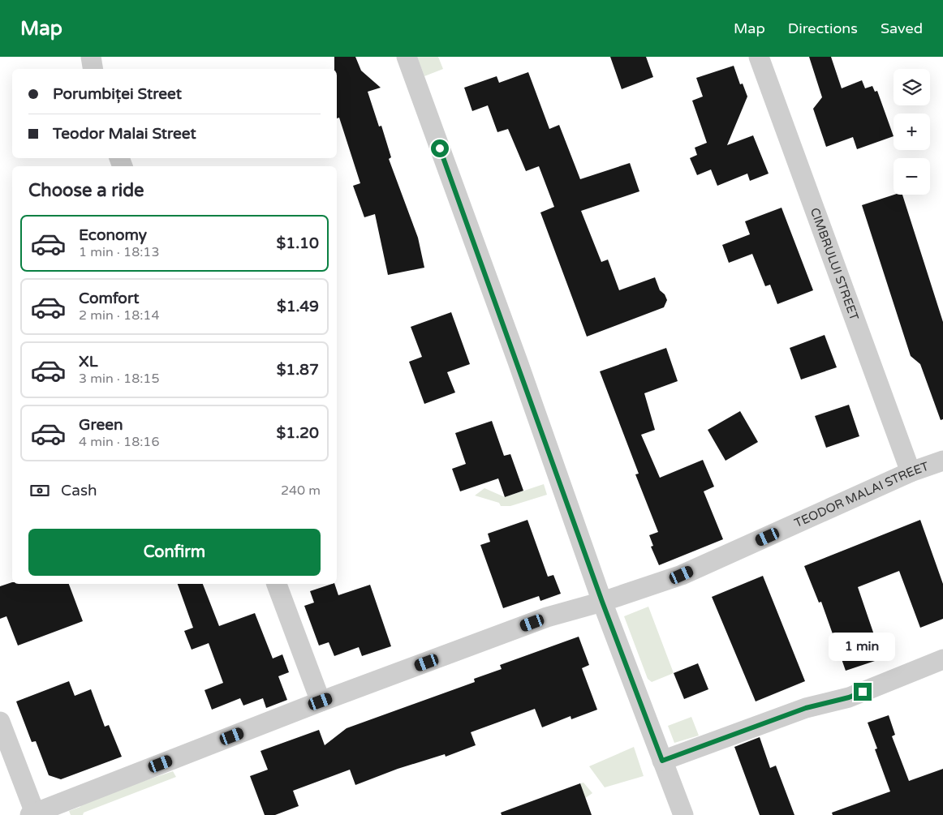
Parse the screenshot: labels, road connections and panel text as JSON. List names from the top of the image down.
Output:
{
  "streets": {
    "street": ["CIMBRULUI STREET", "TEODOR MALAI STREET"]
  },
  "crossings": [
    ["CIMBRULUI STREET", "TEODOR MALAI STREET"]
  ],
  "page": {
    "header": "Map",
    "nav": ["Map", "Directions", "Saved"],
    "map_buttons": ["+", "−"],
    "banner": ["Porumbiței Street", "Teodor Malai Street"],
    "heading": "Choose a ride",
    "list": [
      {
        "name": "Economy",
        "note": "1 min · 18:13",
        "value": "$1.10"
      },
      {
        "name": "Comfort",
        "note": "2 min · 18:14",
        "value": "$1.49"
      },
      {
        "name": "XL",
        "note": "3 min · 18:15",
        "value": "$1.87"
      },
      {
        "name": "Green",
        "note": "4 min · 18:16",
        "value": "$1.20"
      }
    ],
    "pay": ["Cash", "240 m"],
    "buttons": "Confirm",
    "bubble": "1 min"
  }
}
